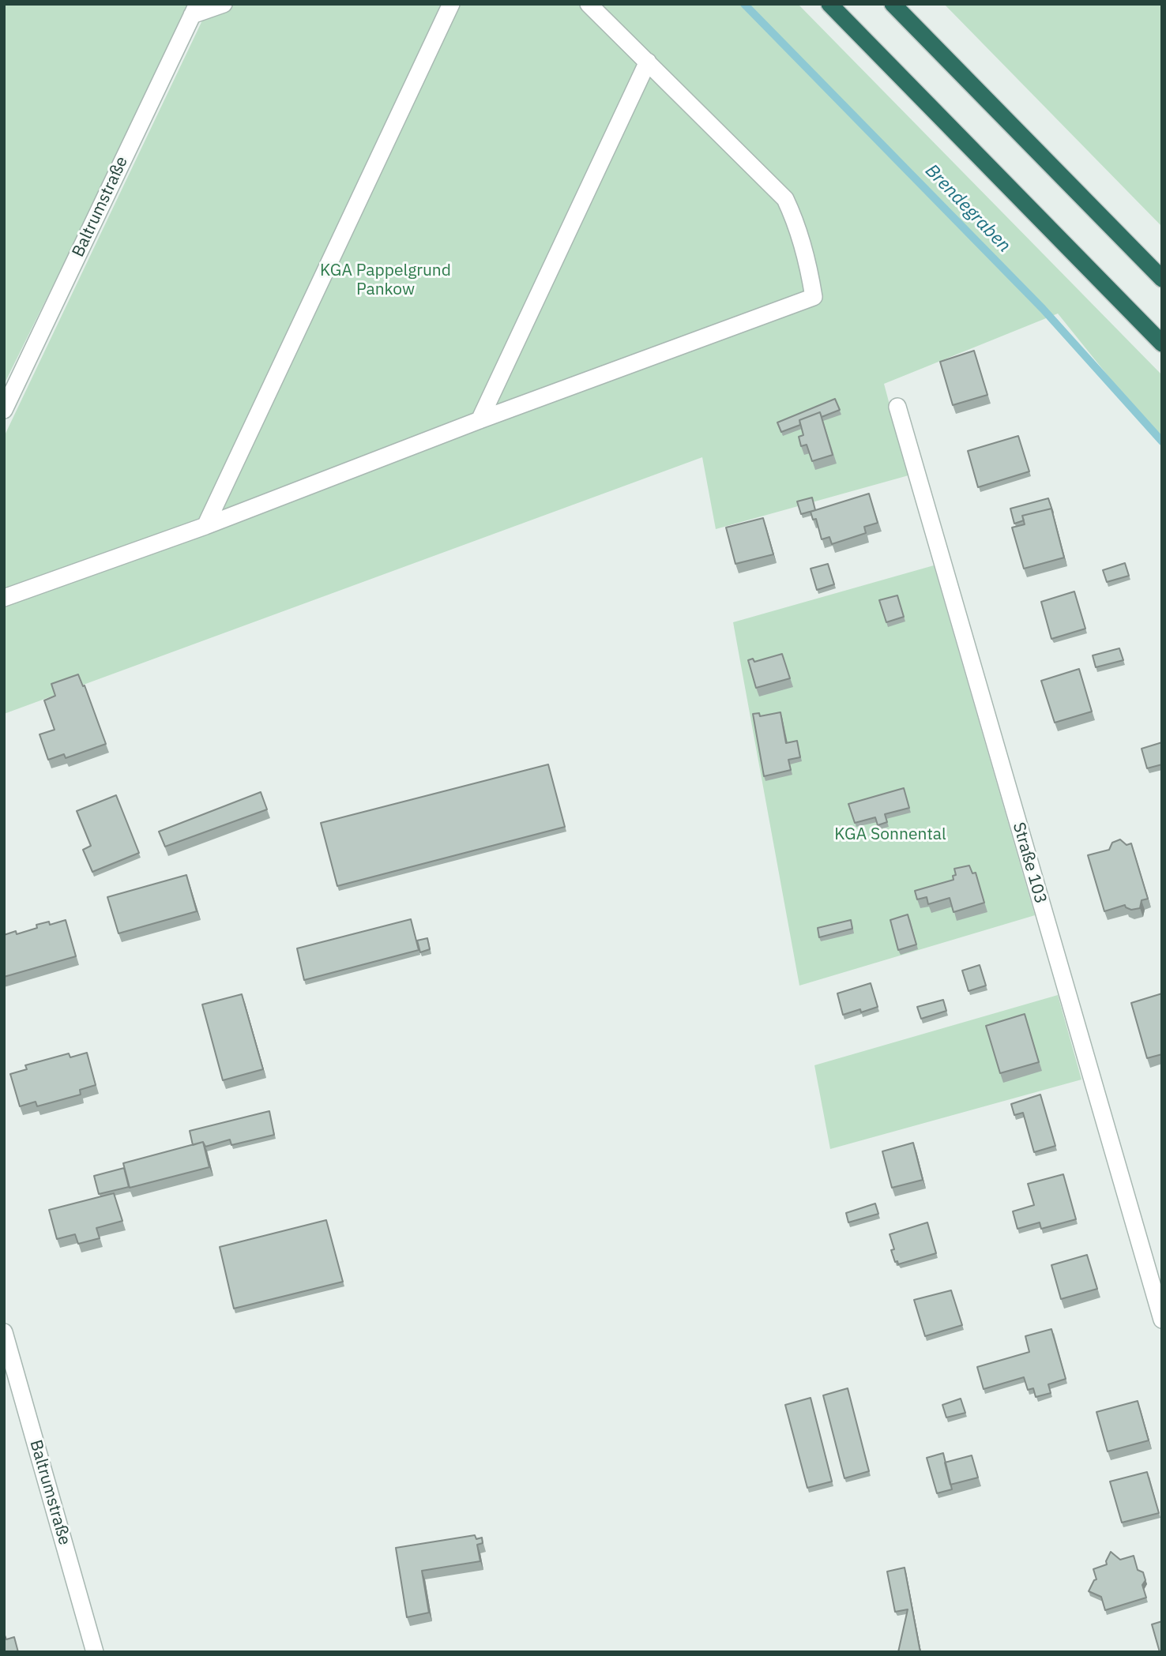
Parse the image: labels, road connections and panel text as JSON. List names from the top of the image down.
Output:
{
  "streets": {
    "street": ["Baltrumstraße", "Straße 103"]
  },
  "water": ["Brendegraben"],
  "parks": ["KGA Pappelgrund Pankow", "KGA Sonnental"]
}
